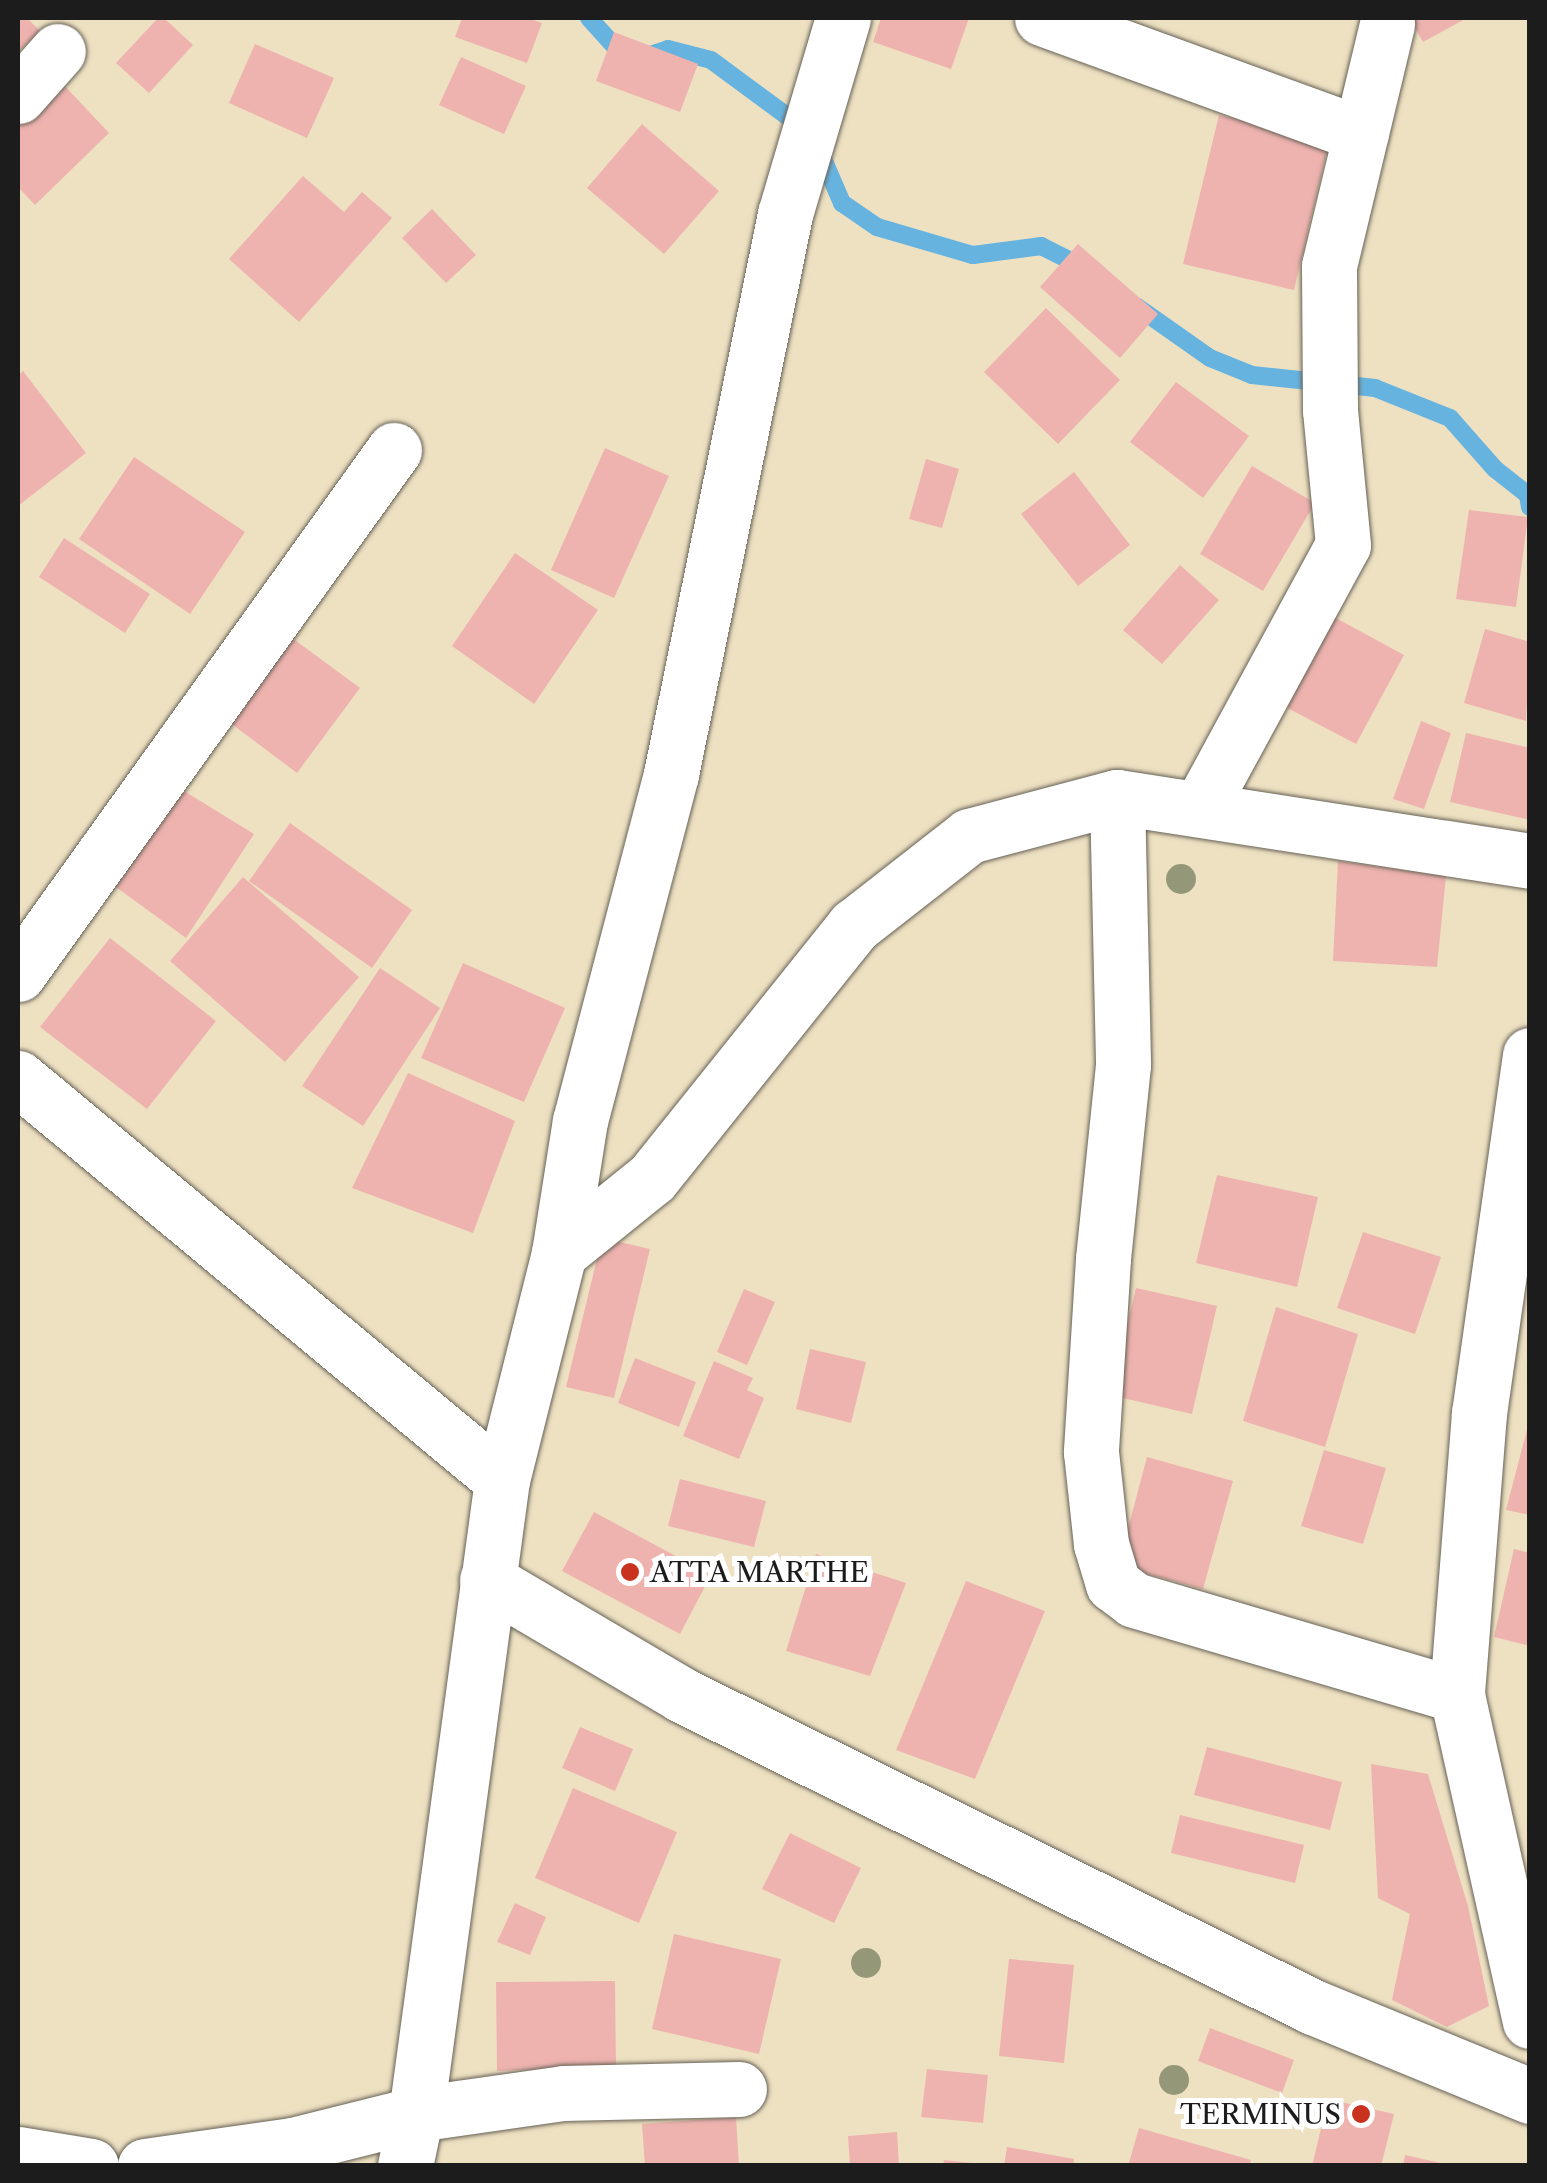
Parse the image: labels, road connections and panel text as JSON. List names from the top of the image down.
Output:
{
  "places": ["ATTA MARTHE", "TERMINUS"]
}
